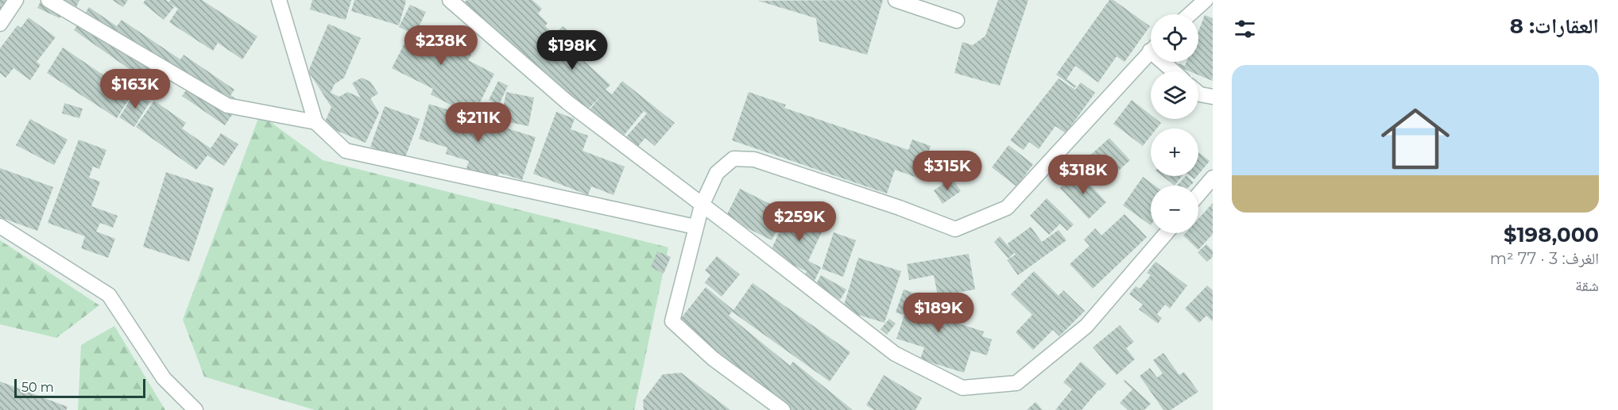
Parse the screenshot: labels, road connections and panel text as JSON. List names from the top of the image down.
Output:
{
  "scale_bar": "50 m",
  "page": {
    "heading": "العقارات: 8",
    "map_buttons": ["+", "−"],
    "price": [
      "$238K",
      "$198K",
      "$163K",
      "$211K",
      "$315K",
      "$318K",
      "$259K",
      "$189K"
    ],
    "list": [
      {
        "name": "$198,000",
        "note": "الغرف: 3 · 77 m² · شقة"
      }
    ],
    "scale": "50 m"
  }
}
